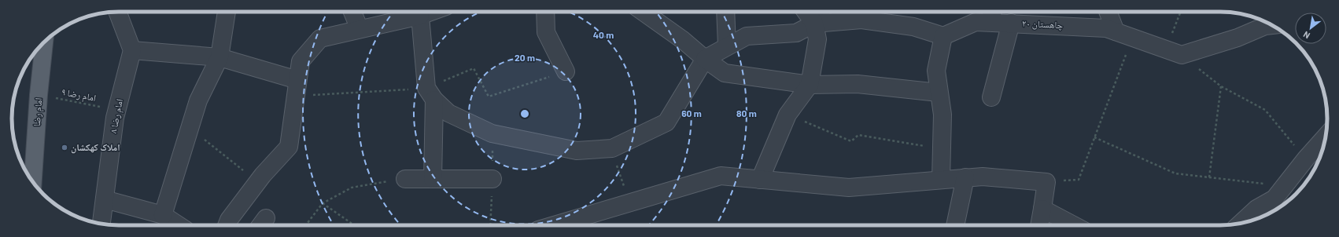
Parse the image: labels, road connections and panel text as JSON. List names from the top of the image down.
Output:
{
  "streets": {
    "main road": ["امام رضا"],
    "street": ["چاهستان ۲۰", "امام رضا ۸"],
    "path": ["امام رضا ۹"]
  },
  "crossings": [
    ["امام رضا ۹", "امام رضا"],
    ["امام رضا ۹", "امام رضا ۸"]
  ],
  "places": ["املاک کهکشان"],
  "north": "bottom left",
  "rings": [
    "40 m",
    "20 m",
    "60 m",
    "80 m"
  ]
}
